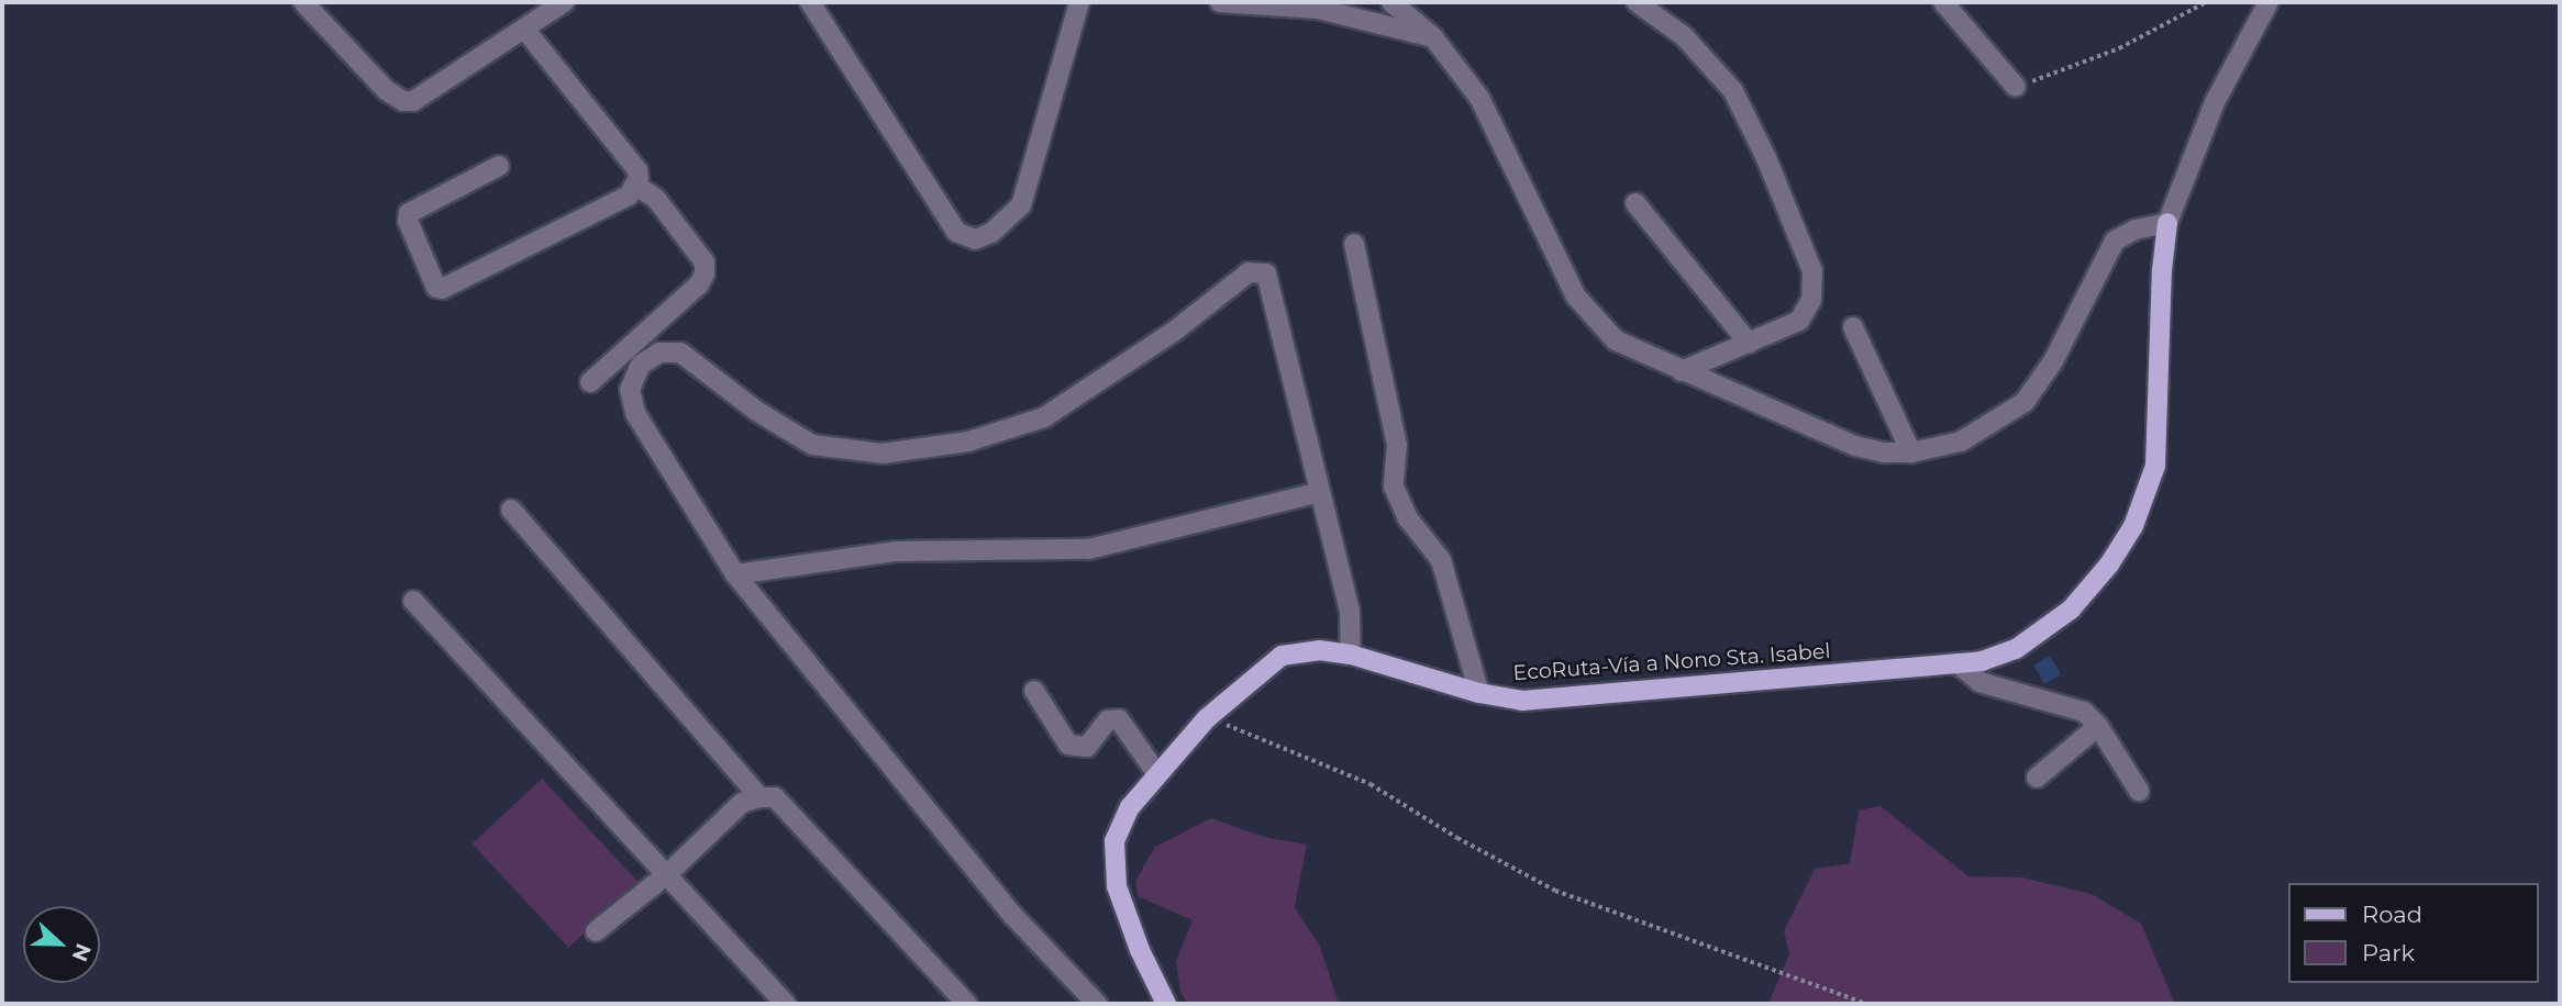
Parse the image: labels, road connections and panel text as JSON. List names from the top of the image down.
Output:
{
  "streets": {
    "main road": ["EcoRuta-Vía a Nono Sta. Isabel"]
  },
  "legend": ["Road", "Park"],
  "north": "right"
}
